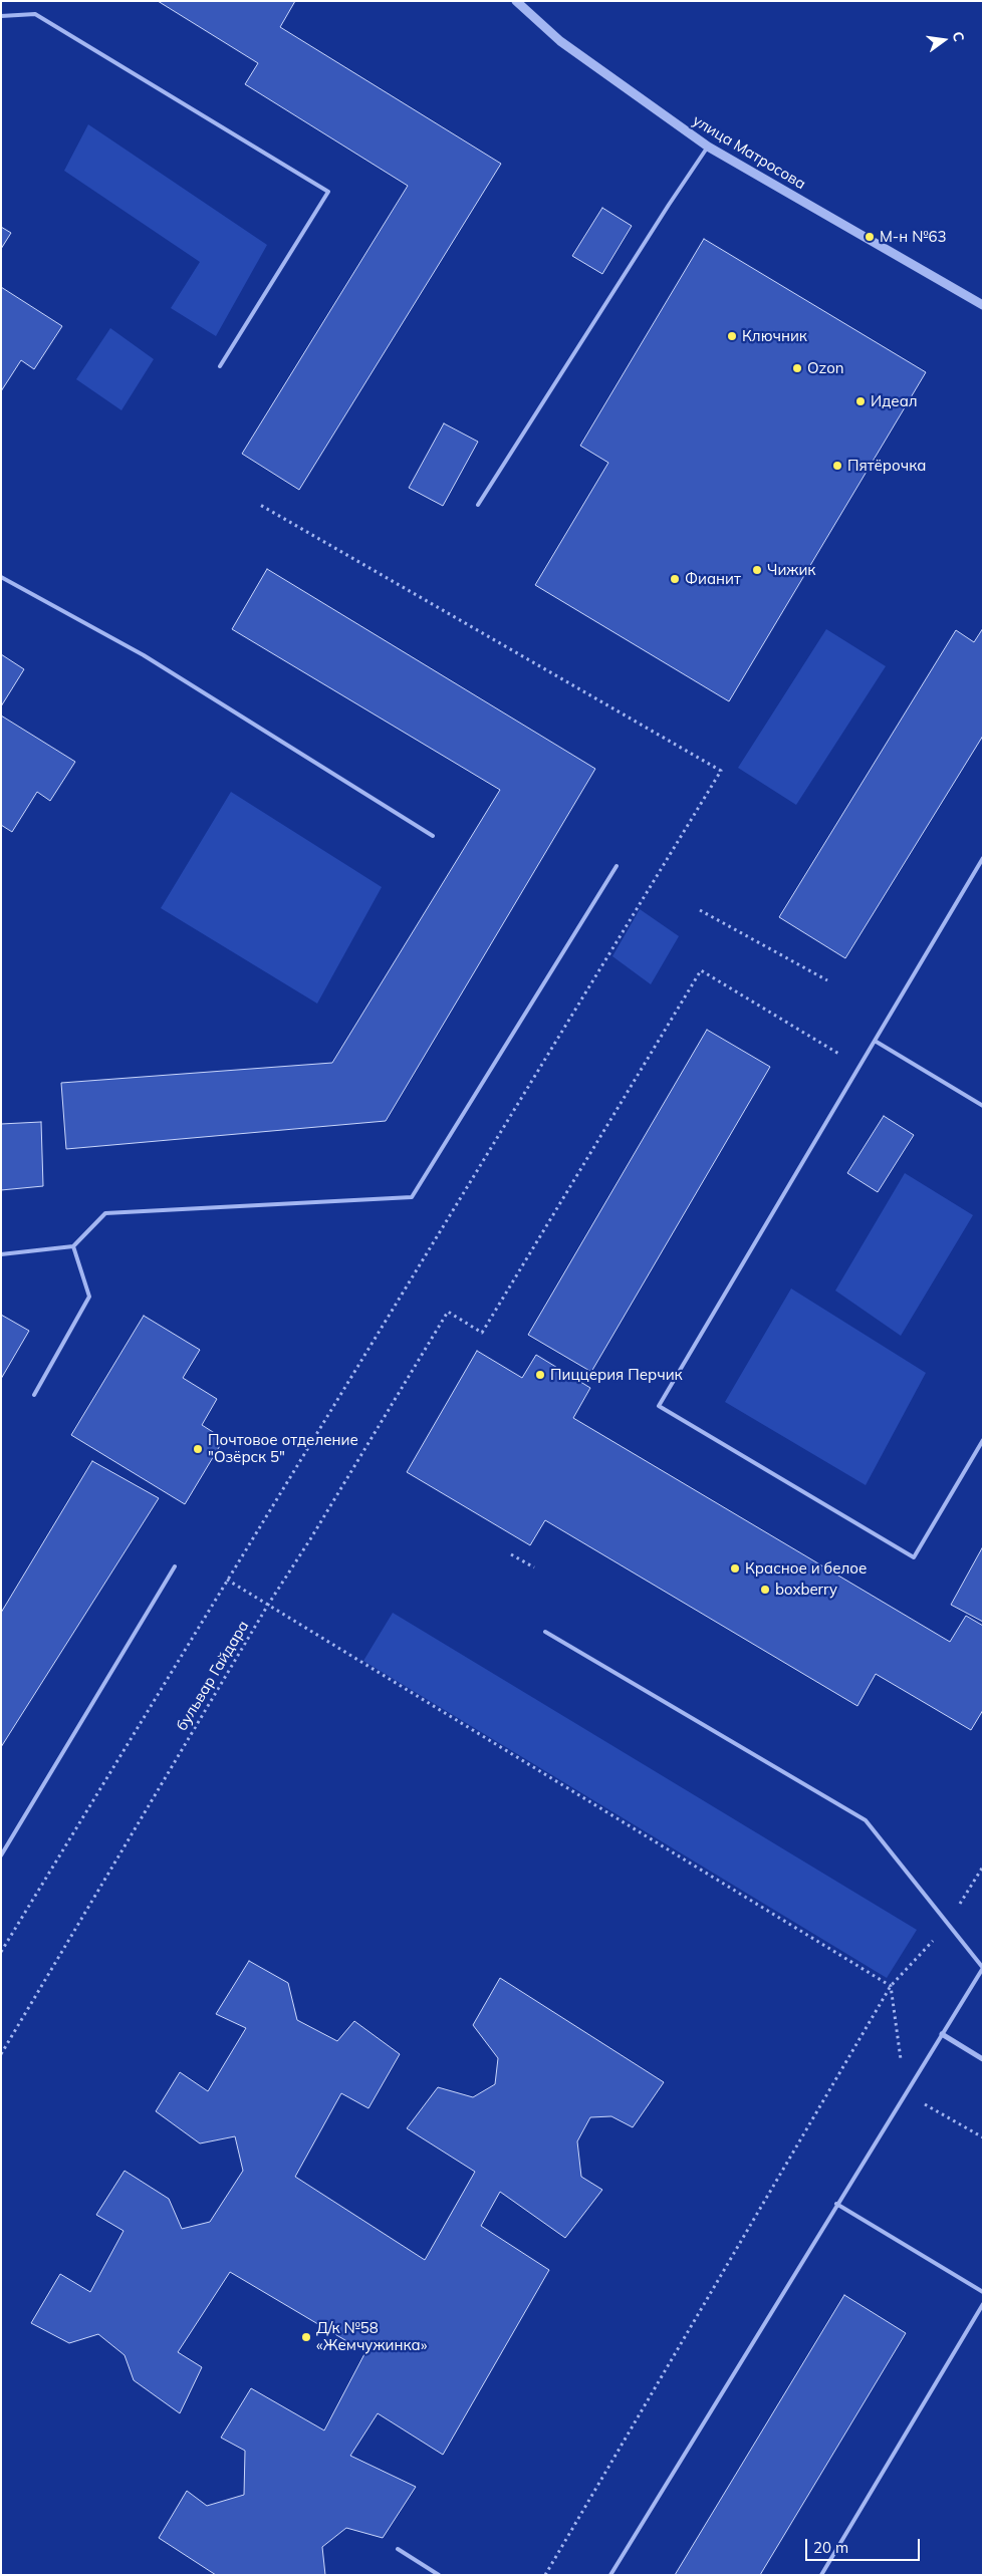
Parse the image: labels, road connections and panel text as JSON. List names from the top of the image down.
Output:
{
  "streets": {
    "street": ["улица Матросова"],
    "path": ["бульвар Гайдара"]
  },
  "places": [
    "М-н №63",
    "Ключник",
    "Ozon",
    "Идеал",
    "Пятёрочка",
    "Чижик",
    "Фианит",
    "Пиццерия Перчик",
    "Почтовое отделение \"Озёрск 5\"",
    "Красное и белое",
    "boxberry",
    "Д/к №58 «Жемчужинка»"
  ],
  "scale_bar": "20 m",
  "north": "right"
}
